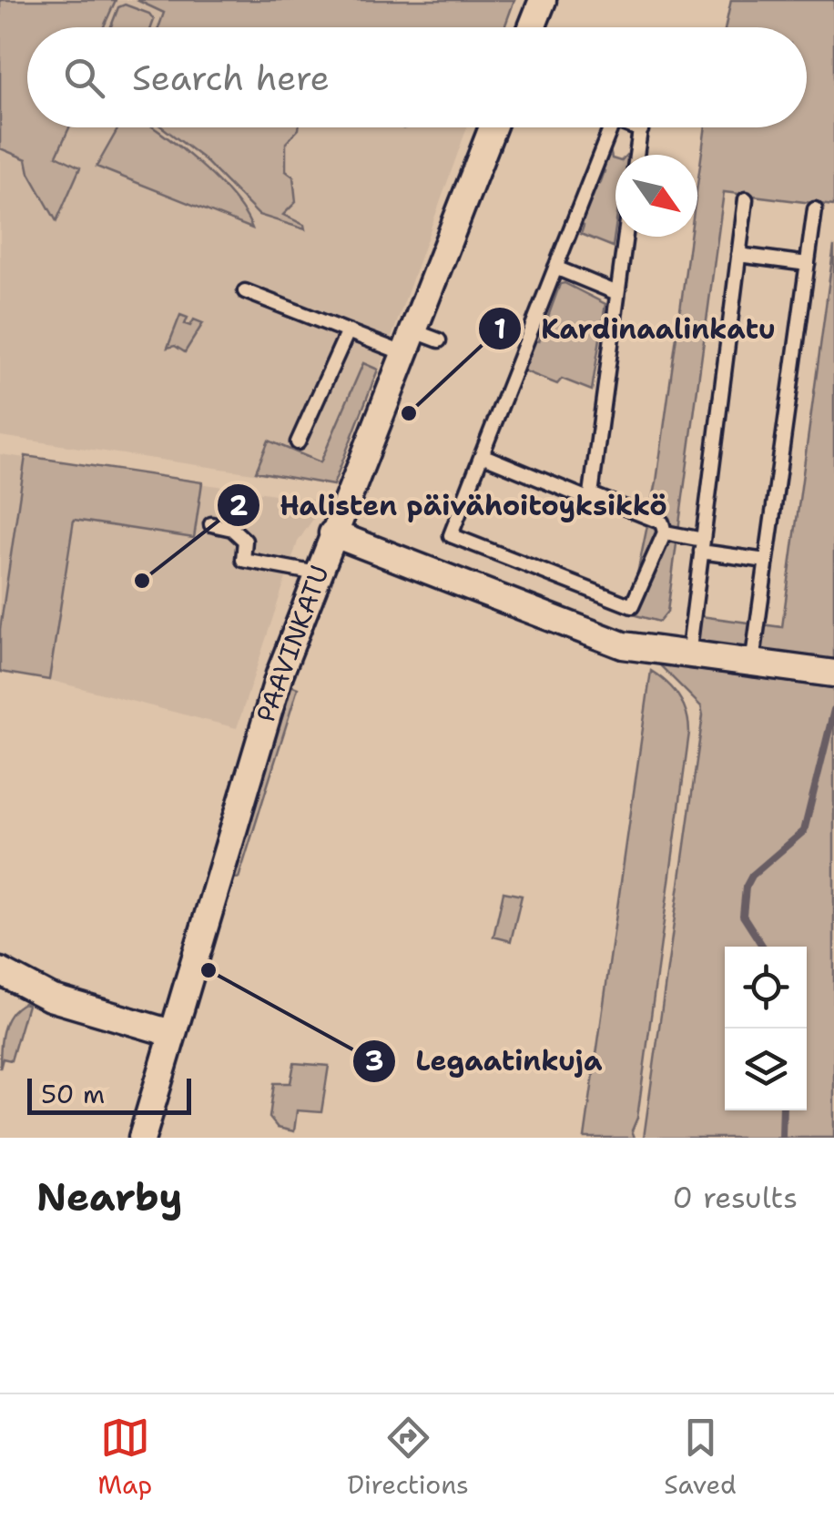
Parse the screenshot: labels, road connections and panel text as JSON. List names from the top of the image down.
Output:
{
  "streets": {
    "street": ["PAAVINKATU"]
  },
  "places": ["Kardinaalinkatu", "Halisten päivähoitoyksikkö", "Legaatinkuja"],
  "scale_bar": "50 m",
  "north": "bottom right",
  "page": {
    "search": "Search here",
    "scale": "50 m",
    "heading": ["Nearby", "0 results"],
    "nav": ["Map", "Directions", "Saved"]
  }
}
